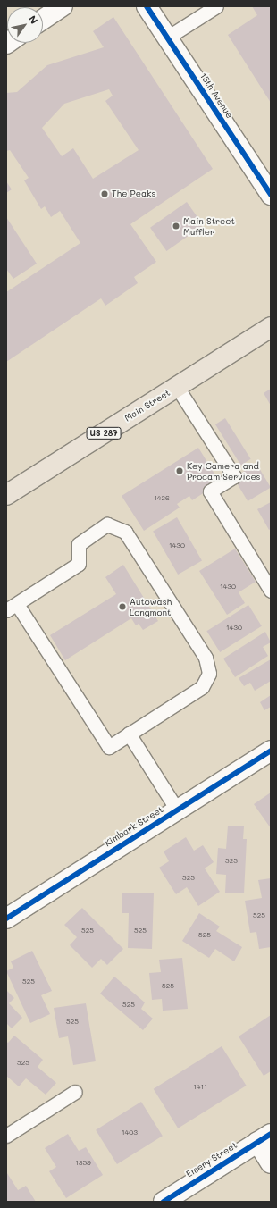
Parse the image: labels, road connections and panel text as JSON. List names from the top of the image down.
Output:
{
  "streets": {
    "highway": ["Main Street", "US 287"],
    "street": ["15th Avenue", "Kimbark Street", "Emery Street"]
  },
  "places": [
    "The Peaks",
    "Main Street Muffler",
    "Key Camera and Procam Services",
    "Autowash Longmont"
  ],
  "house_numbers": [
    "1426",
    "1430",
    "1430",
    "1430",
    "525",
    "525",
    "525",
    "525",
    "525",
    "525",
    "525",
    "525",
    "525",
    "525",
    "525",
    "1411",
    "1403",
    "1359"
  ],
  "north": "top right"
}
